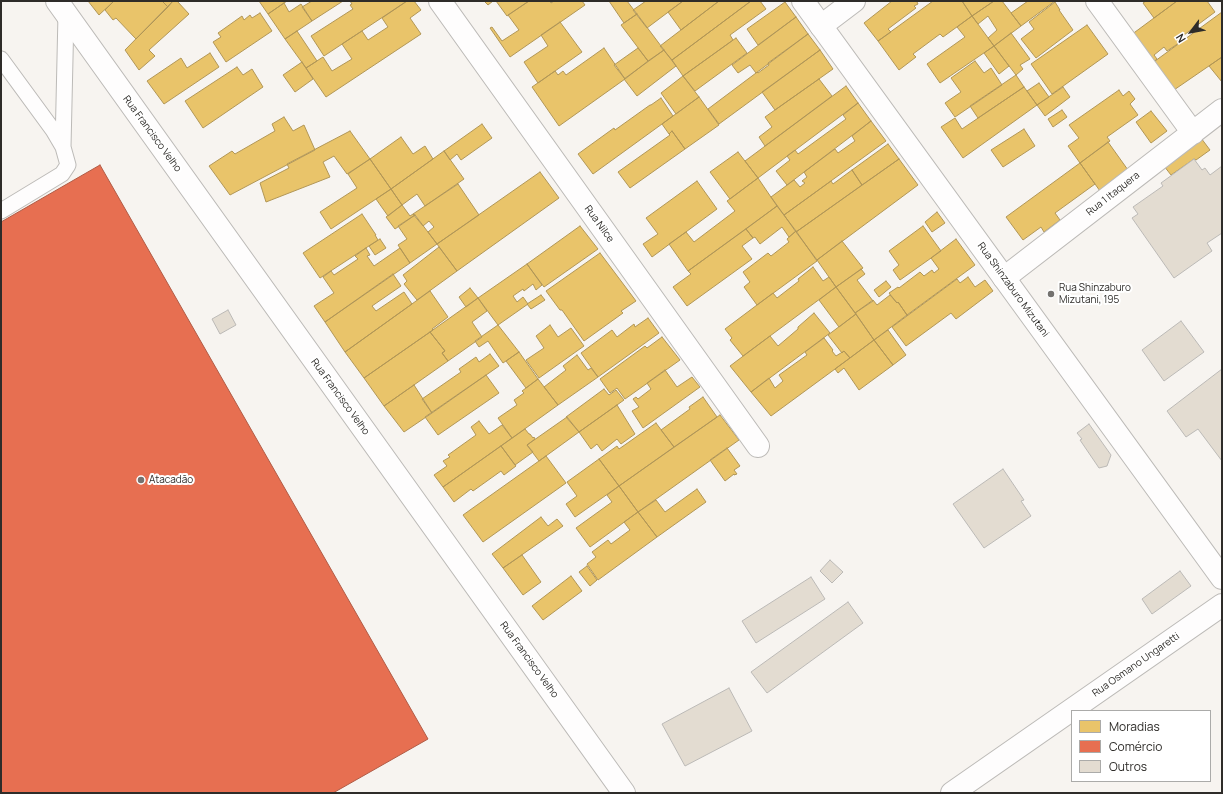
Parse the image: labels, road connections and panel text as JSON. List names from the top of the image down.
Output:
{
  "streets": {
    "street": [
      "Rua Francisco Velho",
      "Rua 1 Itaquera",
      "Rua Nilce",
      "Rua Shinzaburo Mizutani",
      "Rua Osmano Ungaretti"
    ]
  },
  "crossings": [
    ["Rua 1 Itaquera", "Rua Shinzaburo Mizutani"]
  ],
  "places": ["Rua Shinzaburo Mizutani, 195", "Atacadão"],
  "legend": ["Moradias", "Comércio", "Outros"],
  "north": "bottom left"
}
